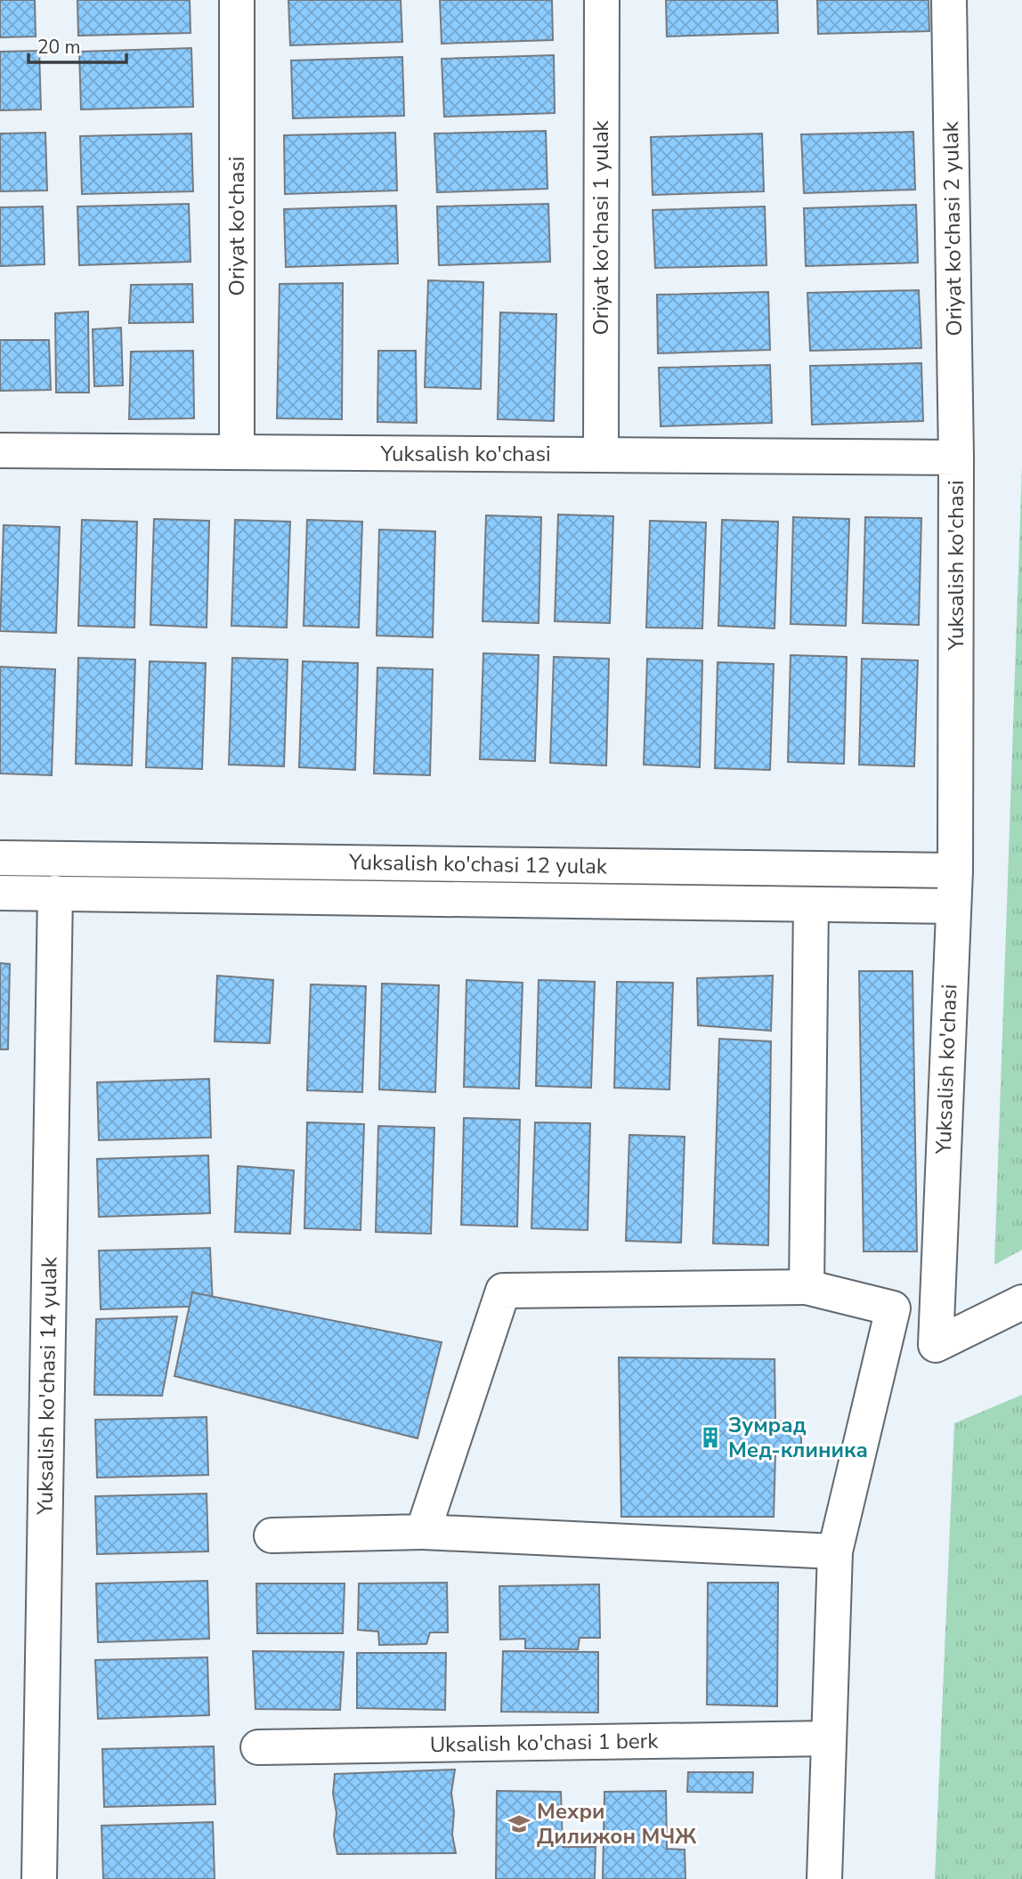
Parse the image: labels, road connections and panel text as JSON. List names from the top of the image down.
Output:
{
  "streets": {
    "street": [
      "Oriyat ko'chasi",
      "Oriyat ko'chasi 1 yulak",
      "Oriyat ko'chasi 2 yulak",
      "Yuksalish ko'chasi",
      "Yuksalish ko'chasi 12 yulak",
      "Yuksalish ko'chasi 14 yulak",
      "Uksalish ko'chasi 1 berk"
    ]
  },
  "crossings": [
    ["Oriyat ko'chasi", "Yuksalish ko'chasi"],
    ["Oriyat ko'chasi 1 yulak", "Yuksalish ko'chasi"],
    ["Oriyat ko'chasi 2 yulak", "Yuksalish ko'chasi"],
    ["Yuksalish ko'chasi", "Yuksalish ko'chasi 12 yulak"],
    ["Yuksalish ko'chasi 12 yulak", "Yuksalish ko'chasi 14 yulak"]
  ],
  "places": {
    "building": ["Зумрад Мед-клиника"],
    "school or university": ["Мехри Дилижон МЧЖ"]
  },
  "scale_bar": "20 m"
}
